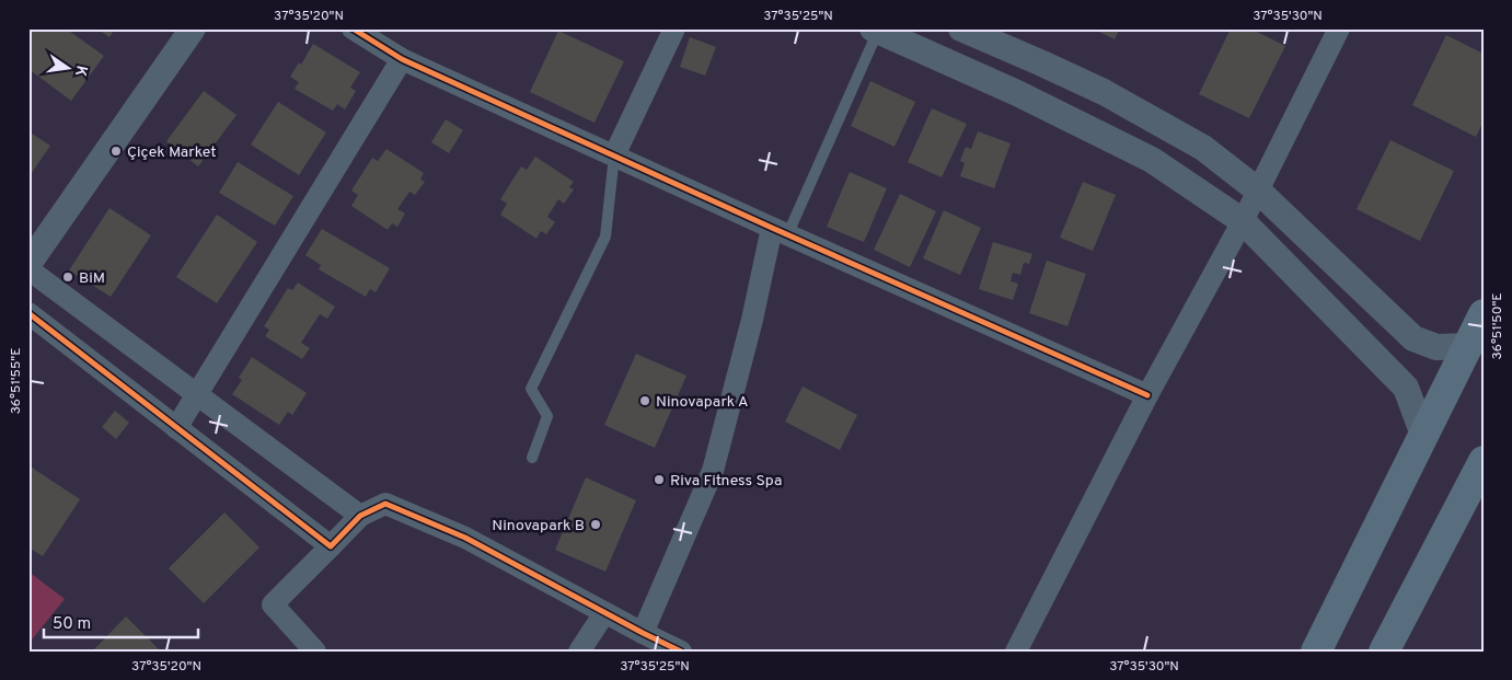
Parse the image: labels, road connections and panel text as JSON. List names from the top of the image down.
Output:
{
  "places": [
    "Çiçek Market",
    "BiM",
    "Ninovapark A",
    "Riva Fitness Spa",
    "Ninovapark B"
  ],
  "scale_bar": "50 m",
  "north": "right",
  "coordinates": [
    "37°35'20\"N",
    "37°35'25\"N",
    "37°35'30\"N",
    "36°51'50\"E",
    "36°51'55\"E"
  ]
}
